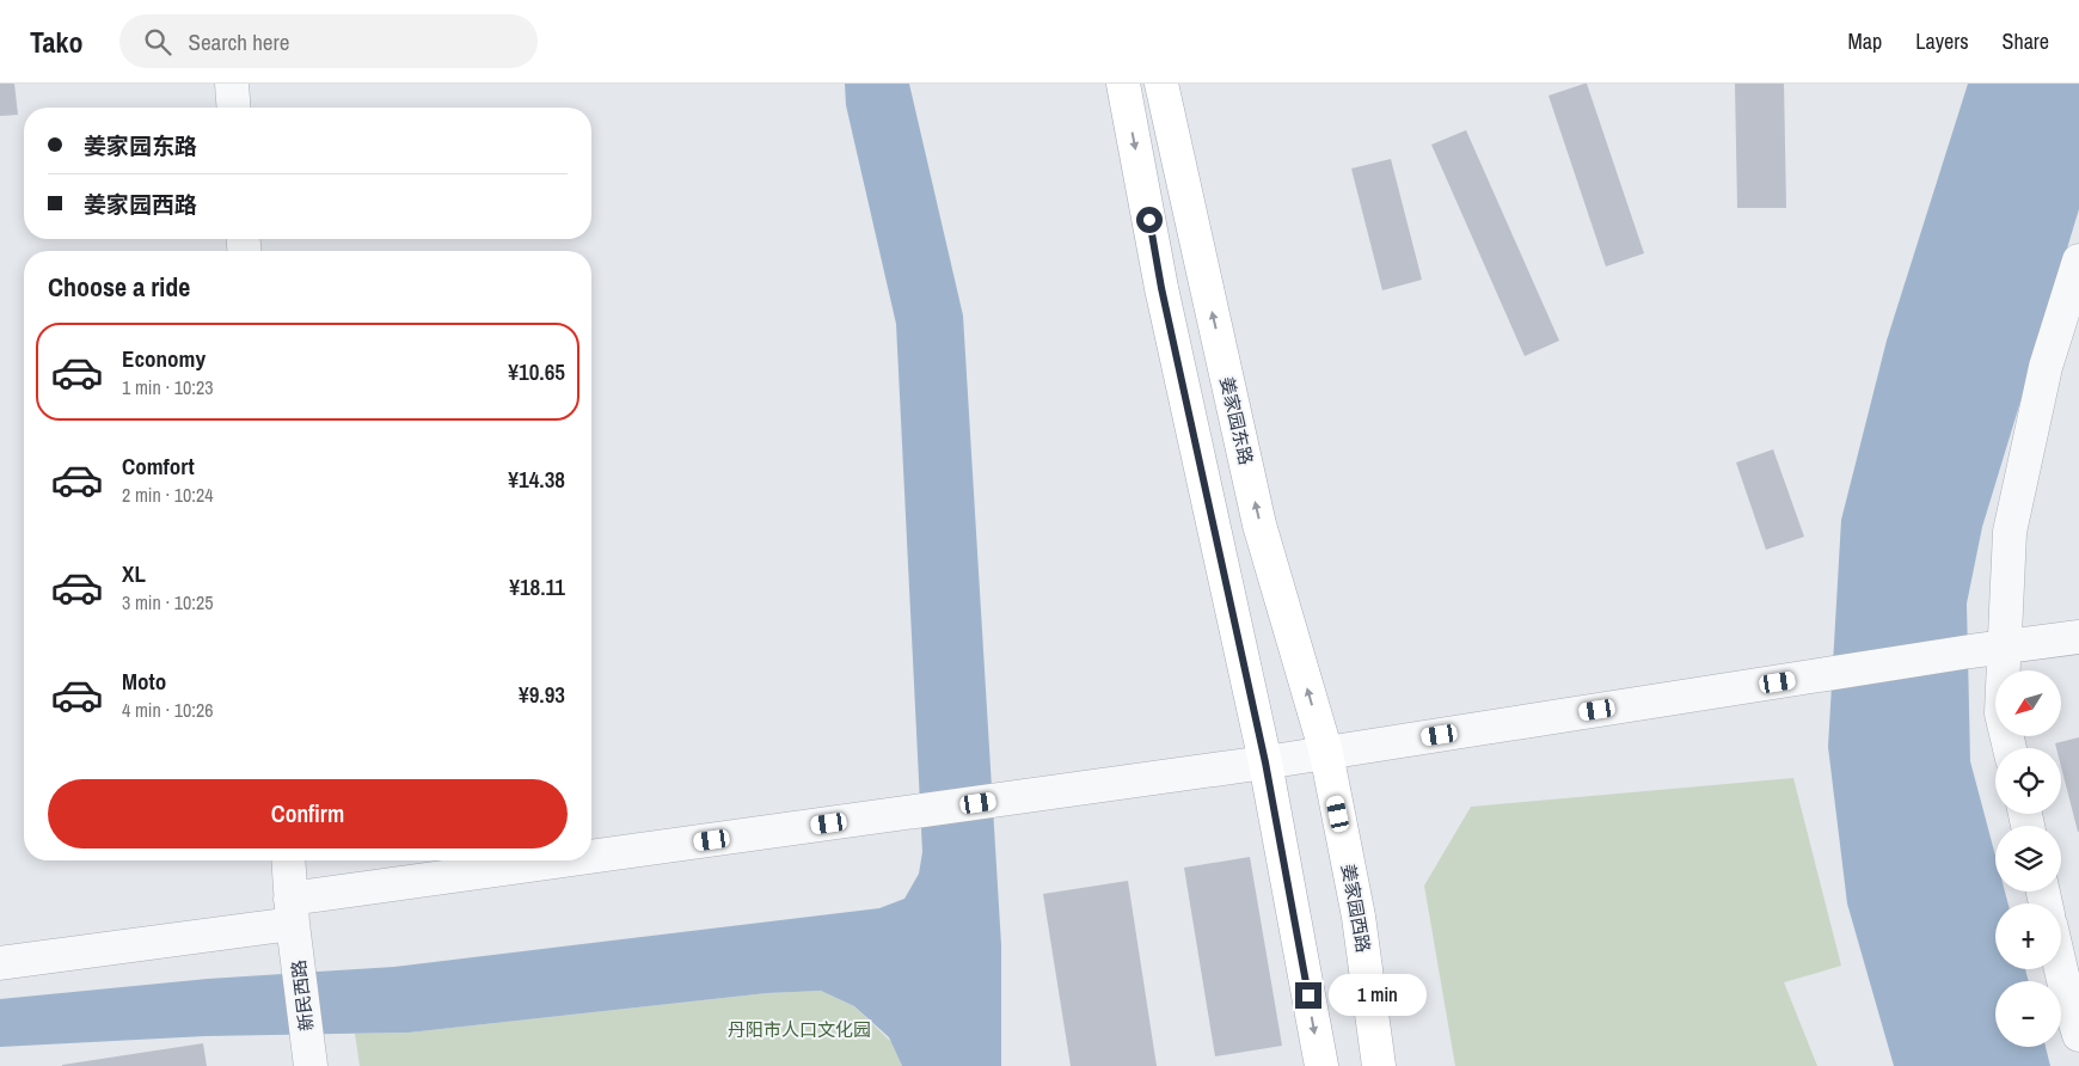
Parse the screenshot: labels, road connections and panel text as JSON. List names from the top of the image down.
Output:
{
  "streets": {
    "main road": ["姜家园东路", "姜家园西路"],
    "street": ["新民西路"]
  },
  "crossings": [
    ["姜家园东路", "姜家园西路"]
  ],
  "parks": ["丹阳市人口文化园"],
  "north": "bottom left",
  "page": {
    "header": "Tako",
    "search": "Search here",
    "nav": ["Map", "Layers", "Share"],
    "banner": ["姜家园东路", "姜家园西路"],
    "heading": "Choose a ride",
    "list": [
      {
        "name": "Economy",
        "note": "1 min · 10:23",
        "value": "¥10.65"
      },
      {
        "name": "Comfort",
        "note": "2 min · 10:24",
        "value": "¥14.38"
      },
      {
        "name": "XL",
        "note": "3 min · 10:25",
        "value": "¥18.11"
      },
      {
        "name": "Moto",
        "note": "4 min · 10:26",
        "value": "¥9.93"
      }
    ],
    "map_buttons": ["+", "−"],
    "buttons": "Confirm",
    "bubble": "1 min"
  }
}
